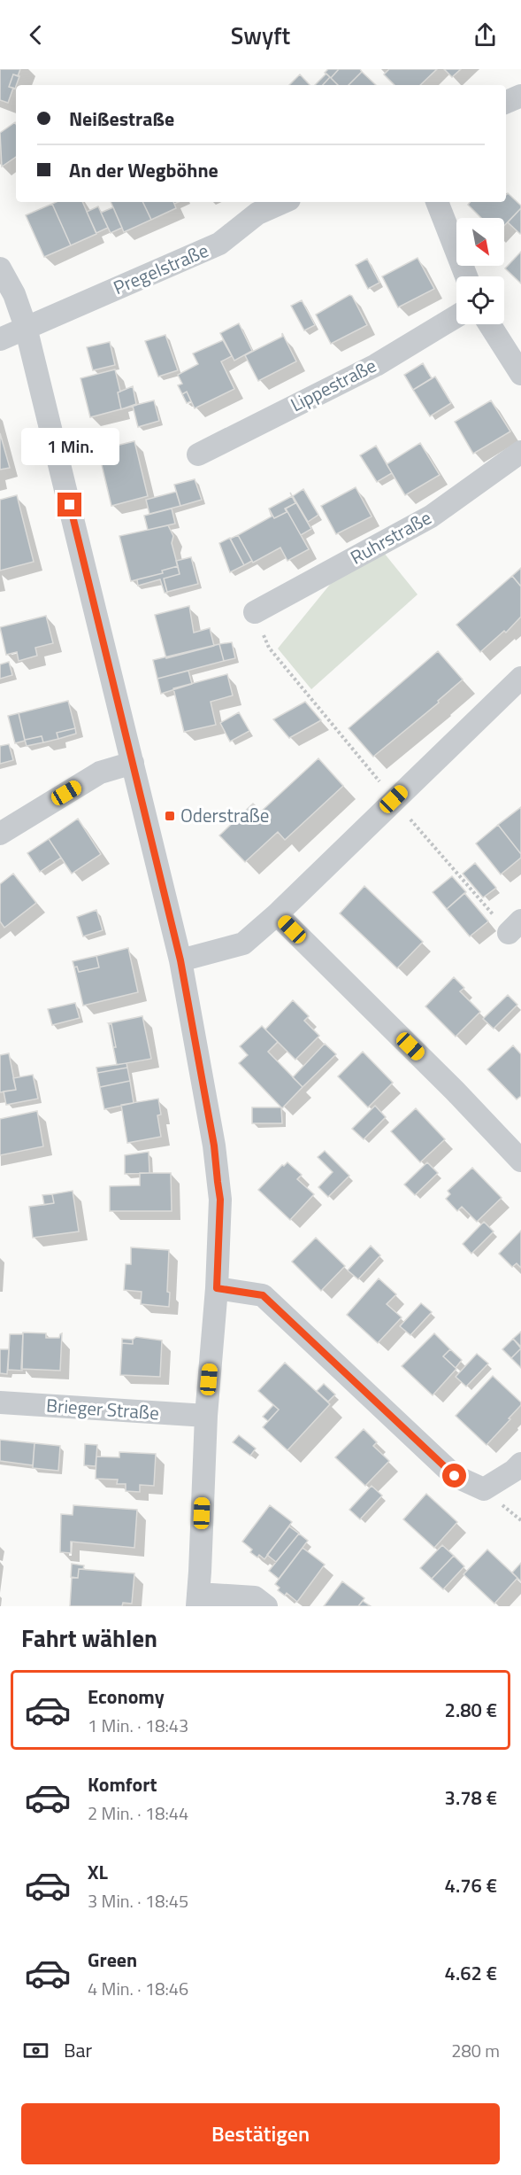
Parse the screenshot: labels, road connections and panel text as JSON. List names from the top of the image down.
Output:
{
  "streets": {
    "street": [
      "Pregelstraße",
      "Lippestraße",
      "Ruhrstraße",
      "Brieger Straße"
    ]
  },
  "places": {
    "transit": ["Oderstraße"]
  },
  "north": "bottom right",
  "page": {
    "header": "Swyft",
    "banner": ["Neißestraße", "An der Wegböhne"],
    "bubble": "1 Min.",
    "heading": "Fahrt wählen",
    "list": [
      {
        "name": "Economy",
        "note": "1 Min. · 18:43",
        "value": "2.80 €"
      },
      {
        "name": "Komfort",
        "note": "2 Min. · 18:44",
        "value": "3.78 €"
      },
      {
        "name": "XL",
        "note": "3 Min. · 18:45",
        "value": "4.76 €"
      },
      {
        "name": "Green",
        "note": "4 Min. · 18:46",
        "value": "4.62 €"
      }
    ],
    "pay": ["Bar", "280 m"],
    "buttons": "Bestätigen"
  }
}
